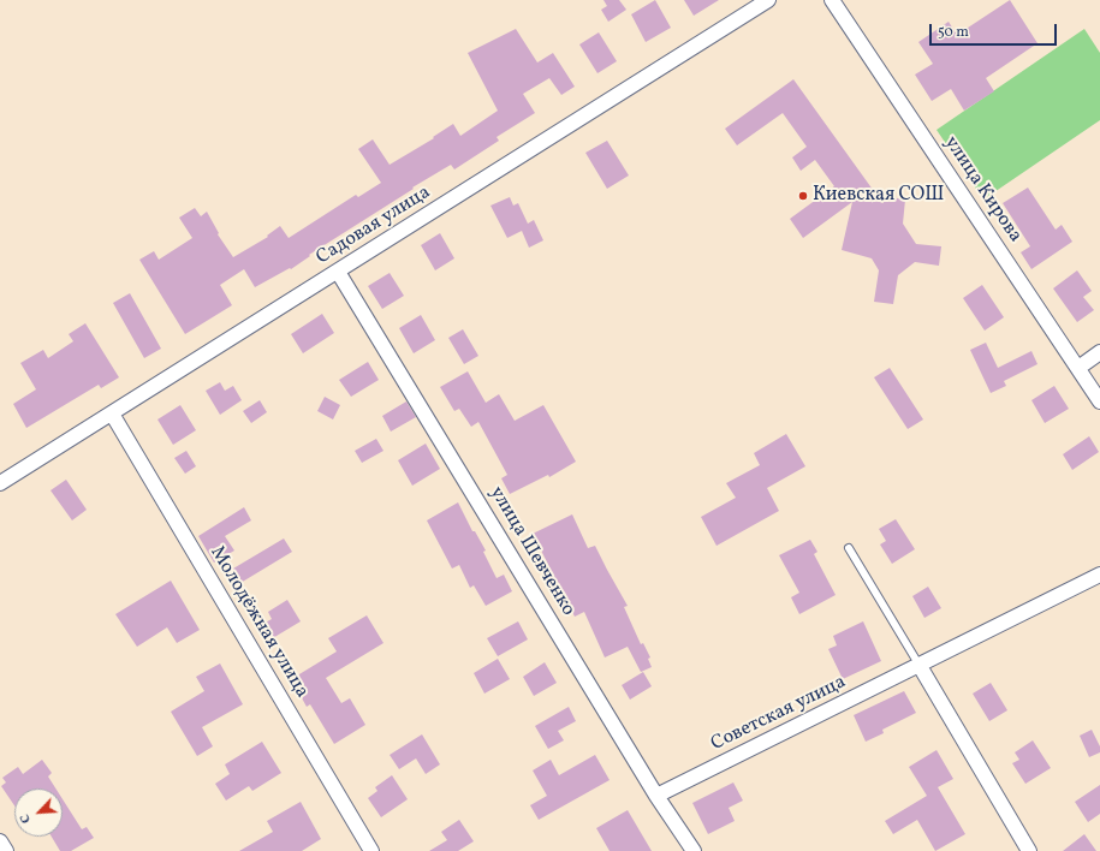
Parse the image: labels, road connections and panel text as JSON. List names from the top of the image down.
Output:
{
  "streets": {
    "street": [
      "улица Кирова",
      "Садовая улица",
      "улица Шевченко",
      "Молодёжная улица",
      "Советская улица"
    ]
  },
  "crossings": [
    ["Садовая улица", "улица Шевченко"],
    ["Садовая улица", "Молодёжная улица"],
    ["улица Шевченко", "Советская улица"]
  ],
  "places": ["Киевская СОШ"],
  "scale_bar": "50 m",
  "north": "bottom left"
}
